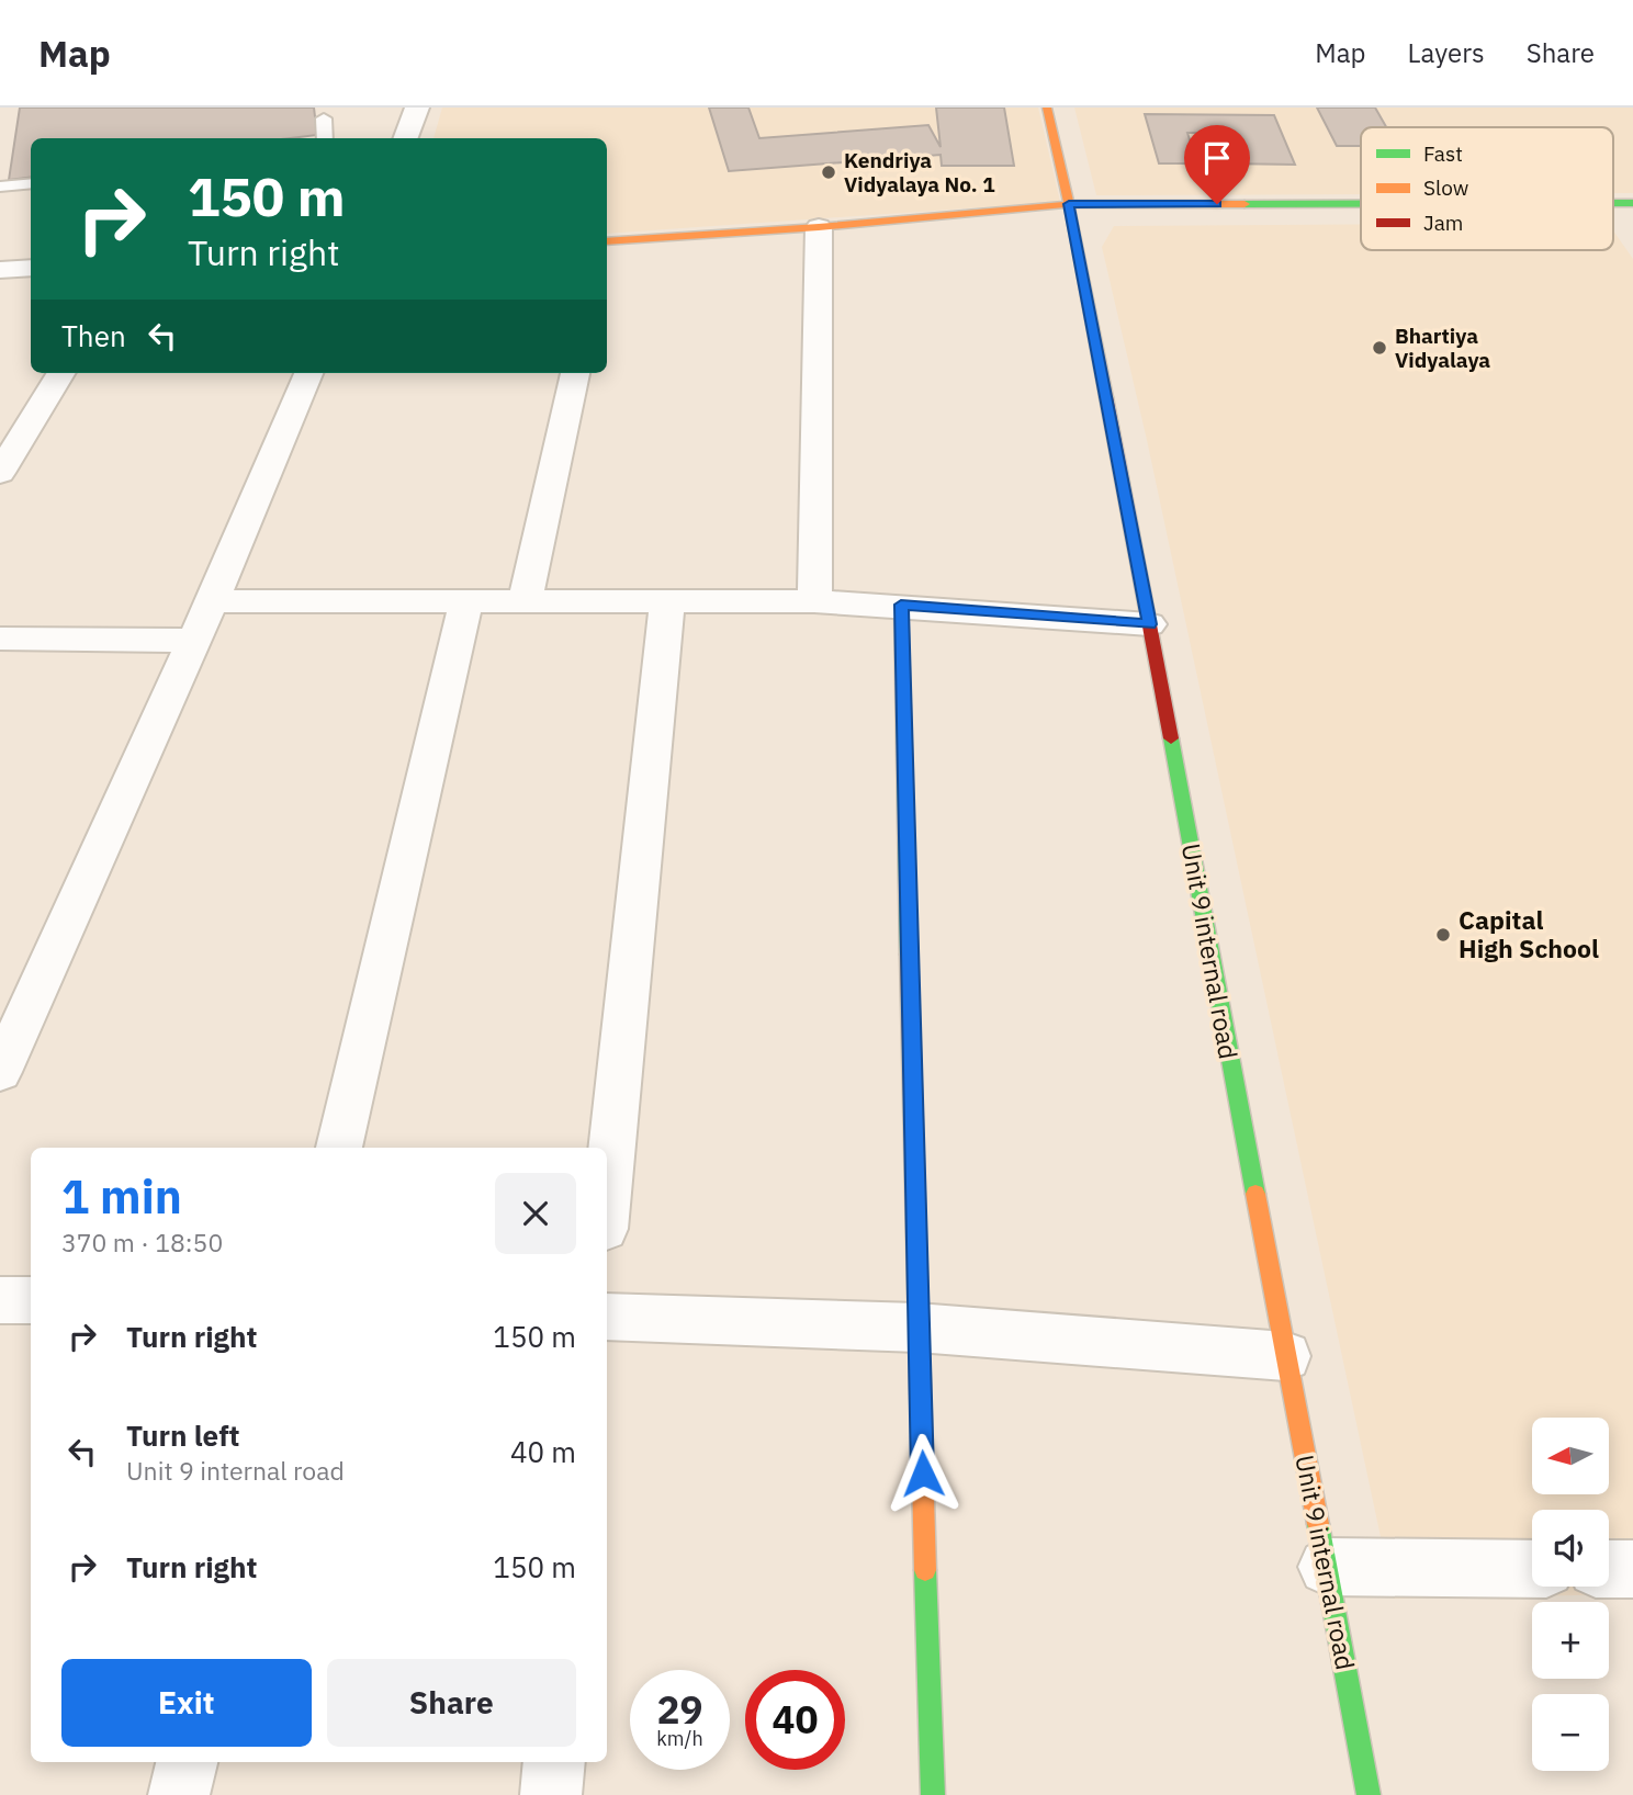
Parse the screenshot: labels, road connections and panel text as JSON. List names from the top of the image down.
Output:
{
  "streets": {
    "street": ["Unit 9 internal road"]
  },
  "places": ["Kendriya Vidyalaya No. 1", "Bhartiya Vidyalaya", "Capital High School"],
  "legend": ["Fast", "Slow", "Jam"],
  "north": "left",
  "page": {
    "header": "Map",
    "nav": ["Map", "Layers", "Share"],
    "turn": ["150 m", "Turn right"],
    "then": "Then",
    "heading": ["1 min", "370 m · 18:50"],
    "list": [
      {
        "name": "Turn right",
        "value": "150 m"
      },
      {
        "name": "Turn left",
        "note": "Unit 9 internal road",
        "value": "40 m"
      },
      {
        "name": "Turn right",
        "value": "150 m"
      }
    ],
    "map_buttons": ["+", "−"],
    "buttons": ["Exit", "Share"],
    "speed": "29 km/h",
    "limit": "40"
  }
}
